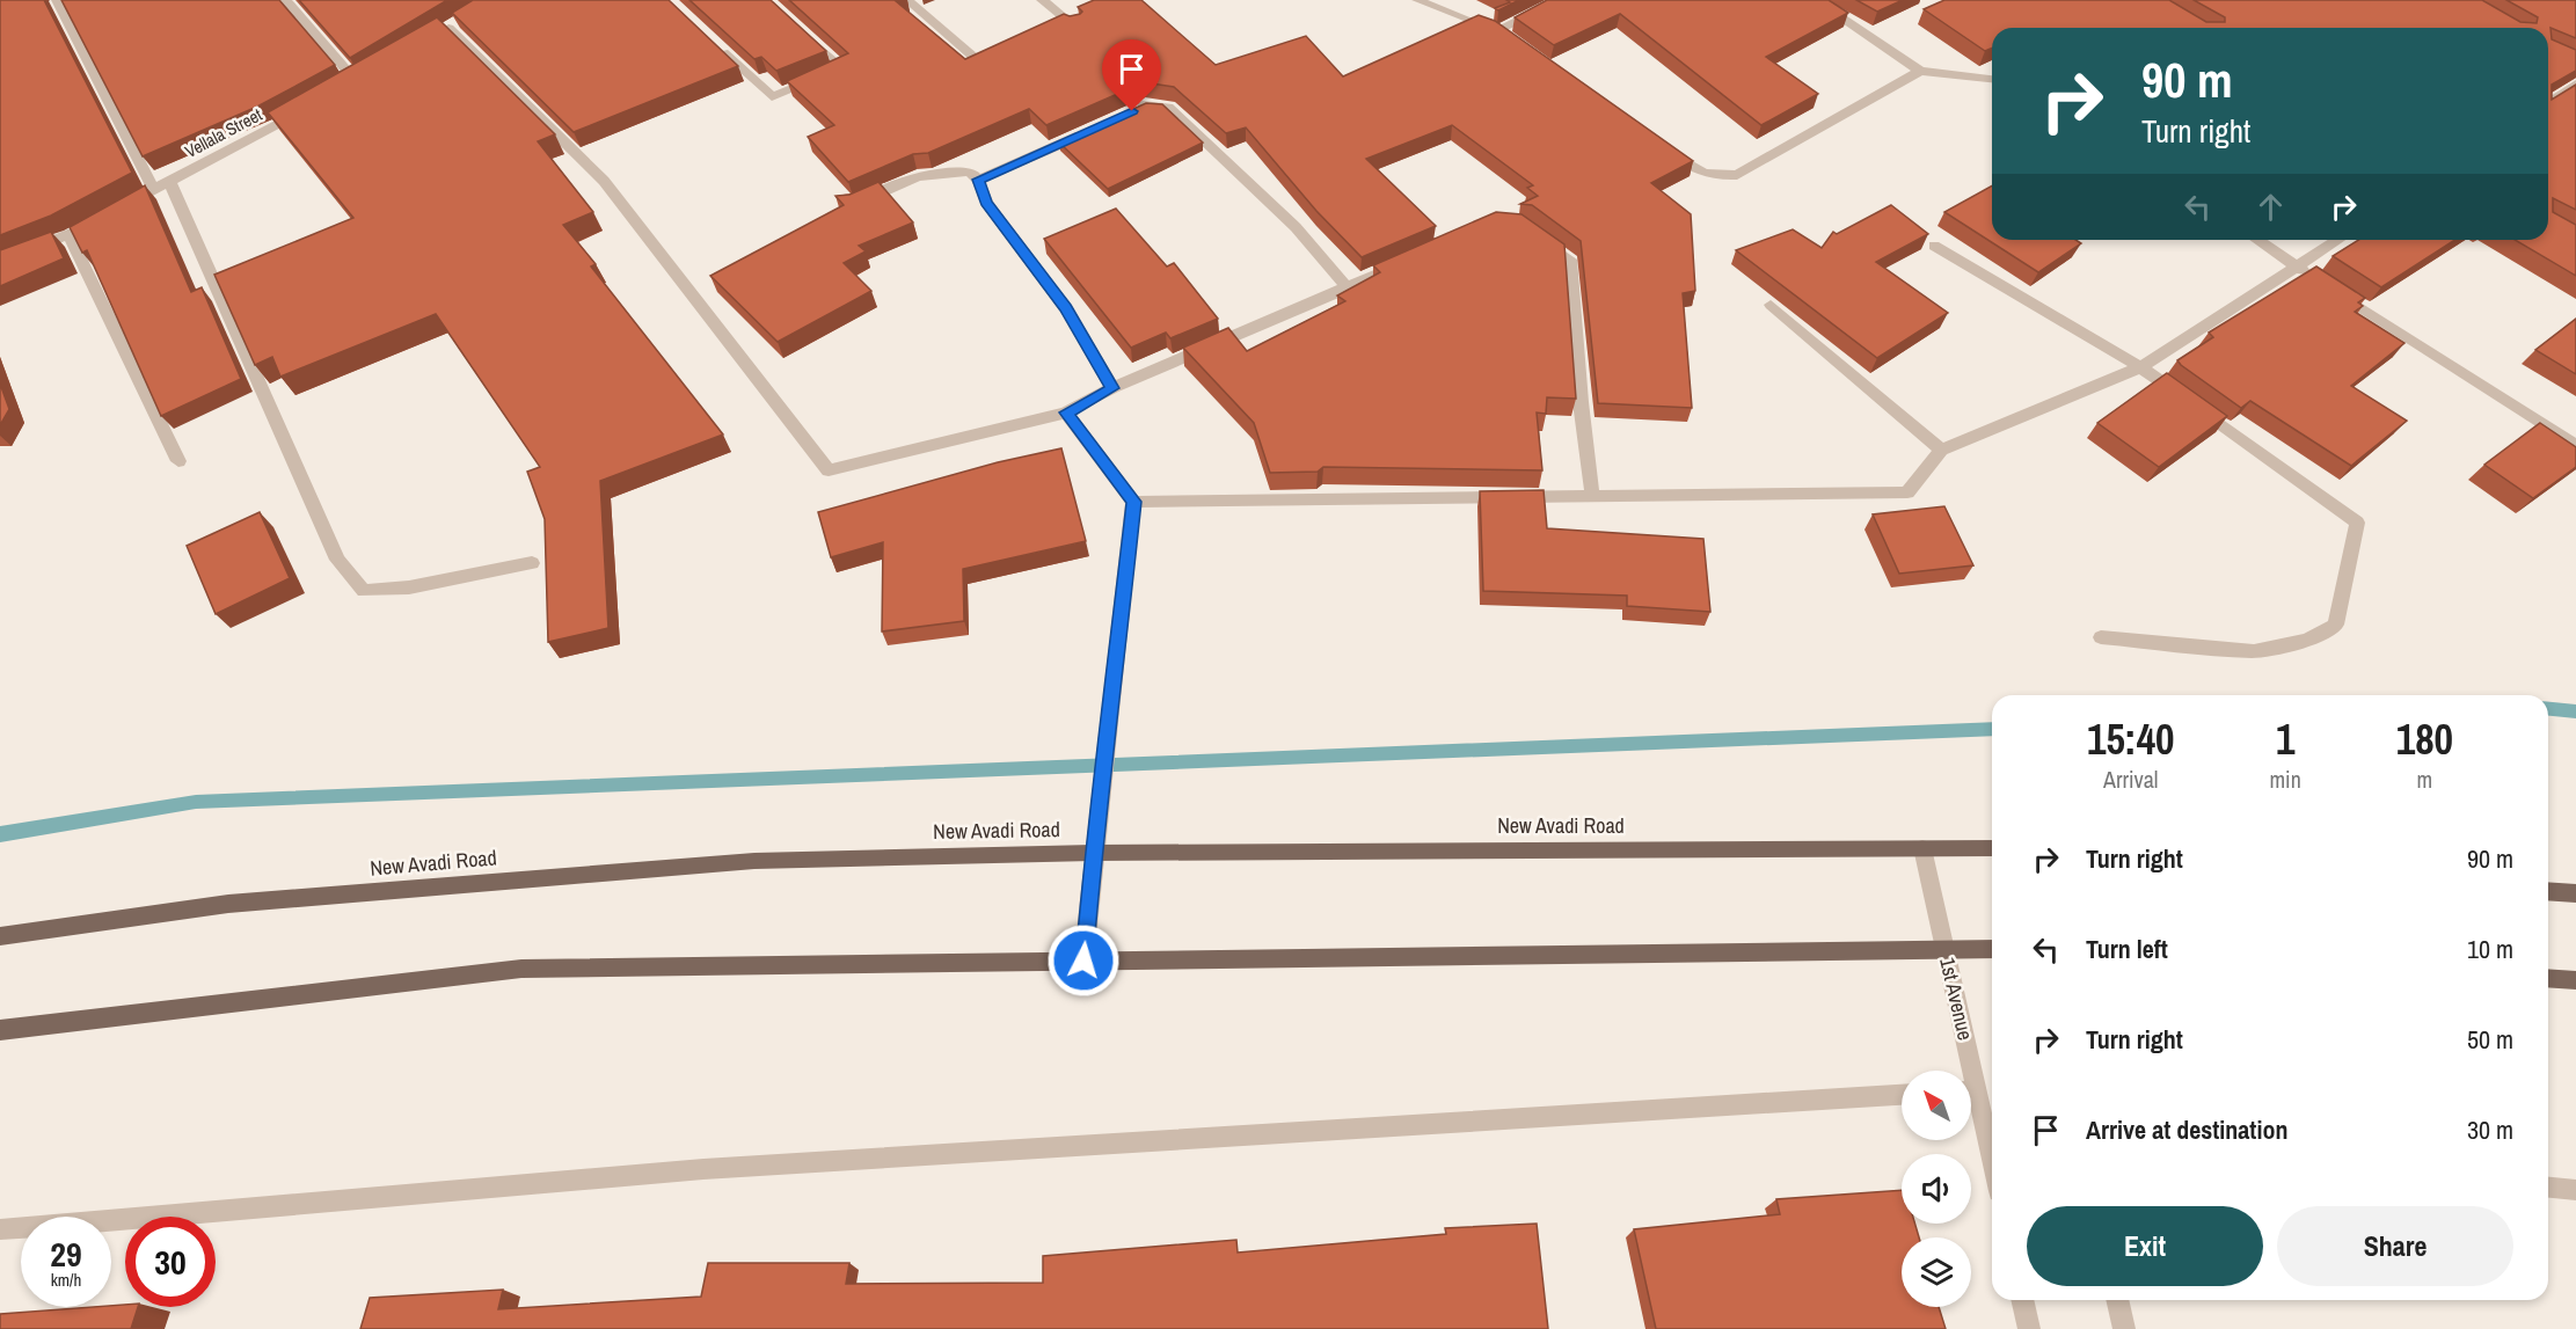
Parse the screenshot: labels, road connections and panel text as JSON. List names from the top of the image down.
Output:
{
  "streets": {
    "main road": ["New Avadi Road"],
    "street": ["Vellala Street", "1st Avenue"]
  },
  "crossings": [
    ["New Avadi Road", "1st Avenue"]
  ],
  "north": "top left",
  "page": {
    "turn": ["90 m", "Turn right"],
    "eta": [
      "15:40",
      "Arrival",
      "1",
      "min",
      "180",
      "m"
    ],
    "list": [
      {
        "name": "Turn right",
        "value": "90 m"
      },
      {
        "name": "Turn left",
        "value": "10 m"
      },
      {
        "name": "Turn right",
        "value": "50 m"
      },
      {
        "name": "Arrive at destination",
        "value": "30 m"
      }
    ],
    "buttons": ["Exit", "Share"],
    "speed": "29 km/h",
    "limit": "30"
  }
}
